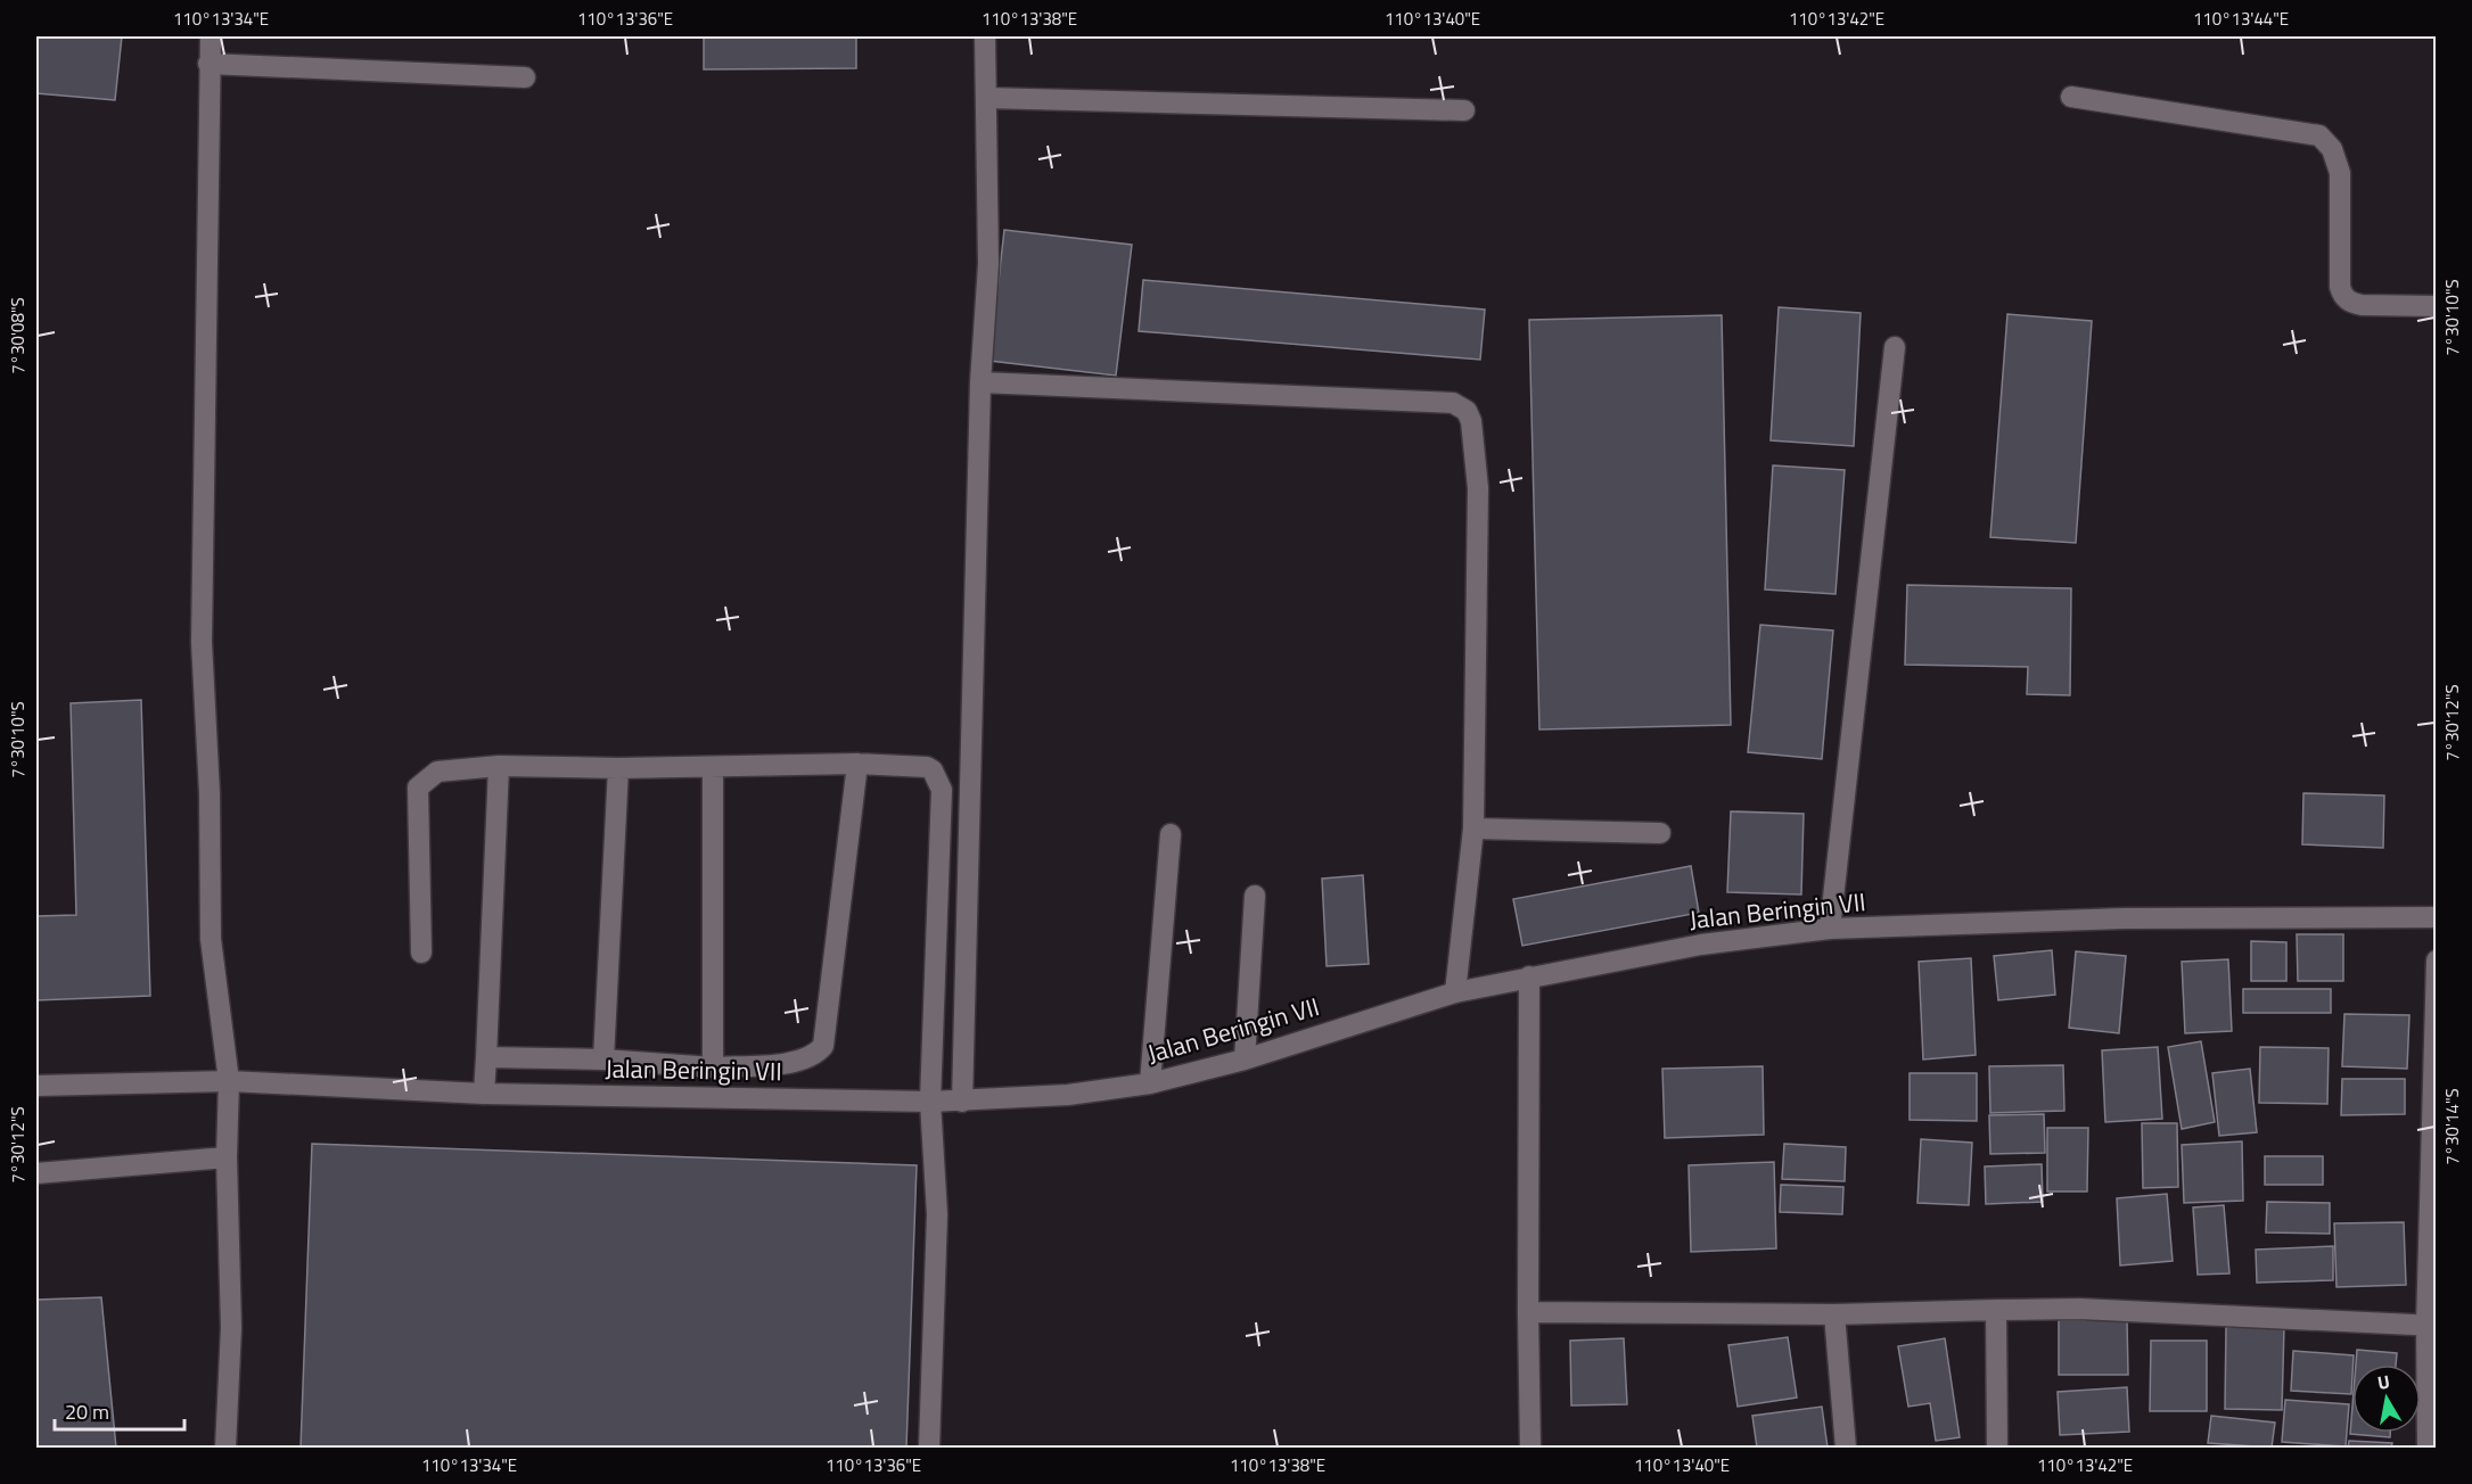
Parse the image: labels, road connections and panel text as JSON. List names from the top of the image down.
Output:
{
  "streets": {
    "street": ["Jalan Beringin VII"]
  },
  "scale_bar": "20 m",
  "north": "top",
  "coordinates": [
    "110°13'34\"E",
    "110°13'36\"E",
    "110°13'38\"E",
    "110°13'40\"E",
    "110°13'42\"E",
    "110°13'44\"E",
    "7°30'10\"S",
    "7°30'08\"S",
    "7°30'12\"S",
    "7°30'14\"S"
  ]
}
